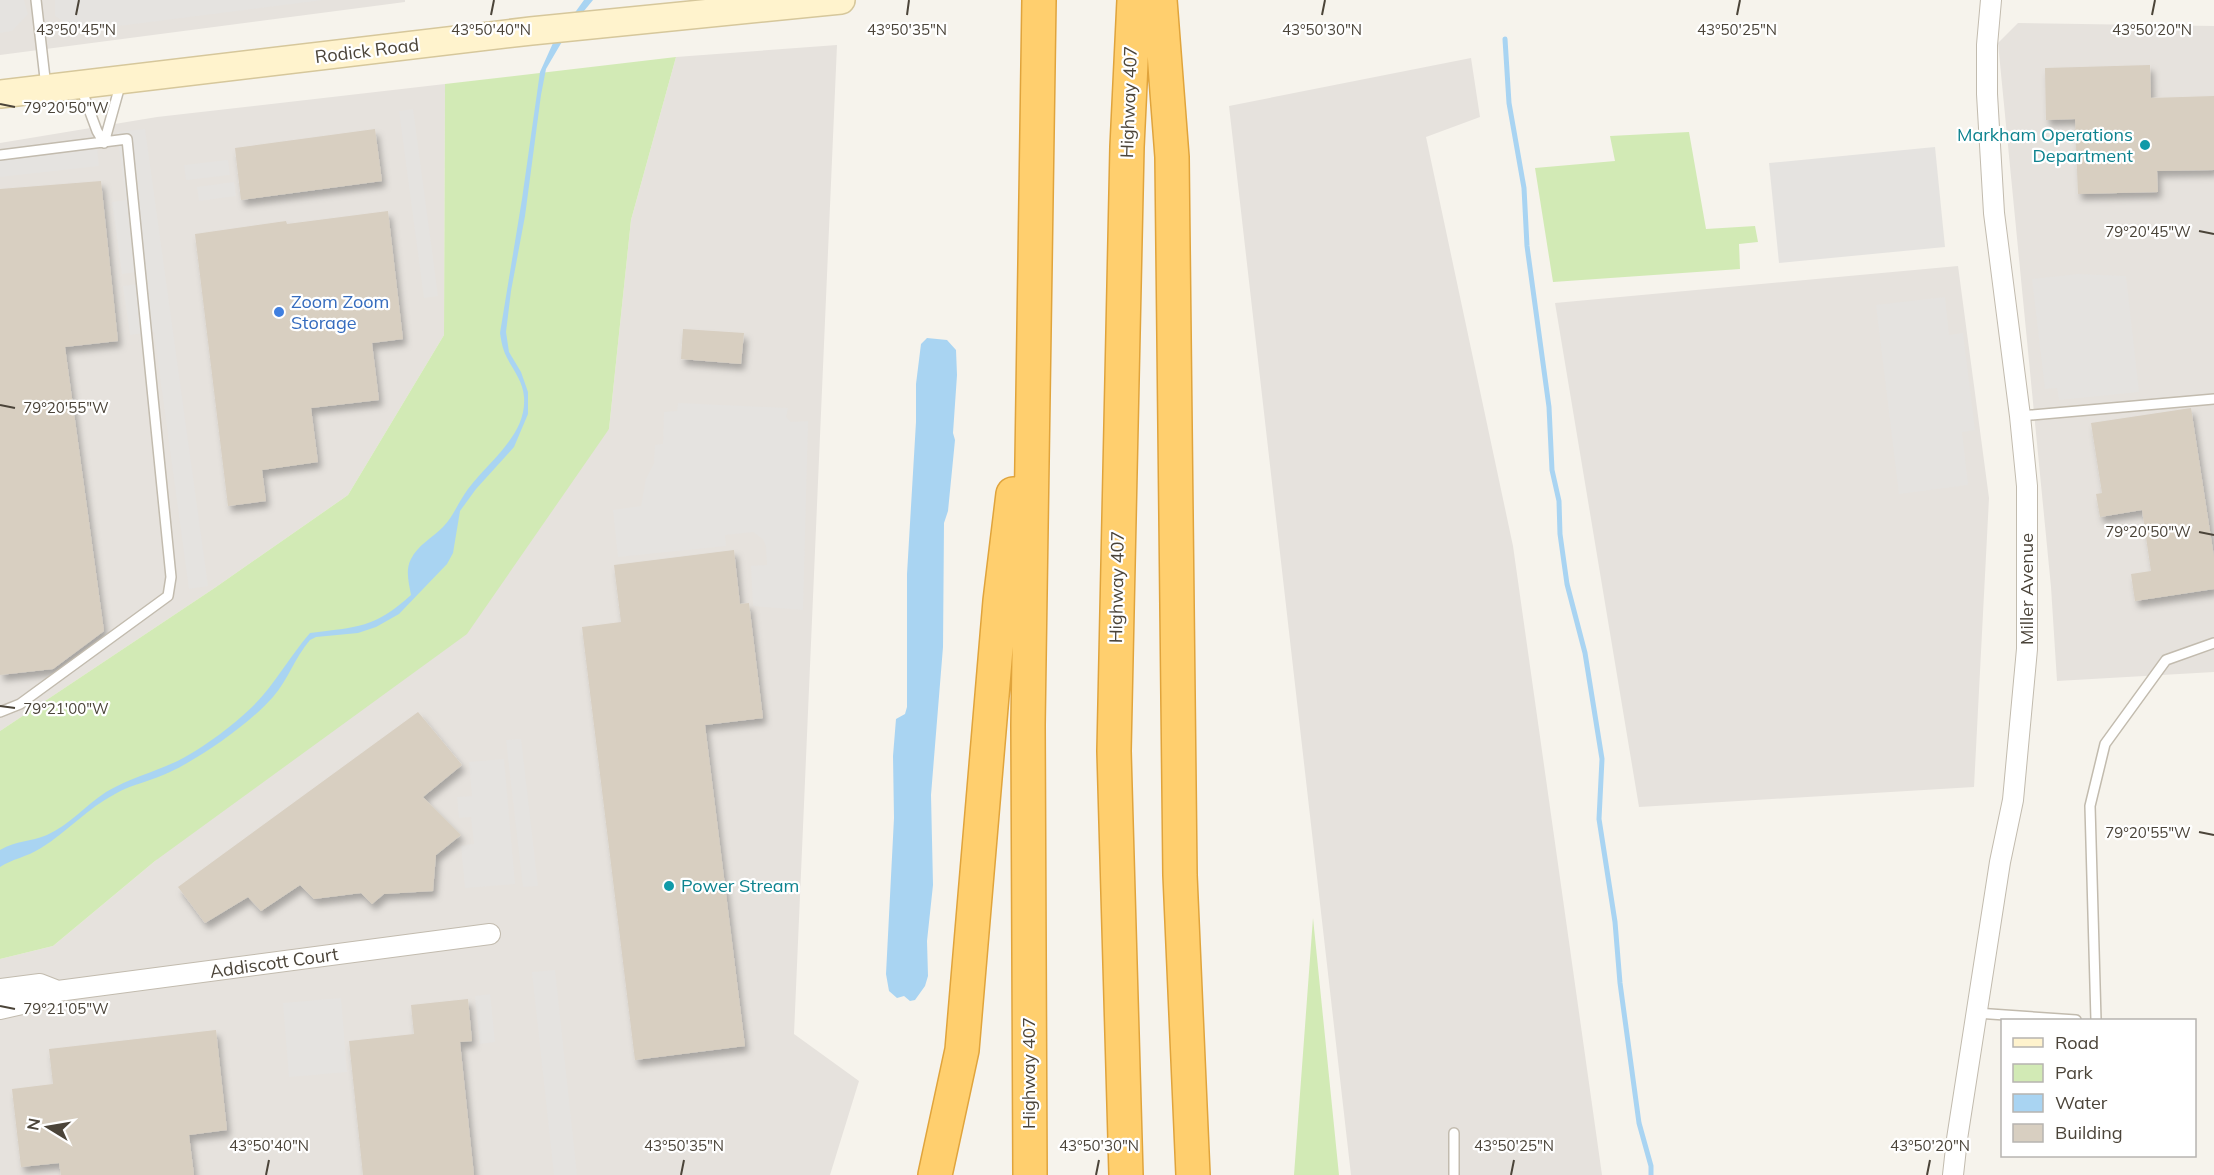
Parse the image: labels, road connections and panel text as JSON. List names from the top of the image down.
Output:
{
  "streets": {
    "highway": ["Highway 407"],
    "main road": ["Rodick Road"],
    "street": ["Miller Avenue", "Addiscott Court"]
  },
  "places": ["Markham Operations Department", "Zoom Zoom Storage", "Power Stream"],
  "legend": [
    "Road",
    "Park",
    "Water",
    "Building"
  ],
  "north": "left",
  "coordinates": [
    "43°50'45\"N",
    "43°50'40\"N",
    "43°50'35\"N",
    "43°50'30\"N",
    "43°50'25\"N",
    "43°50'20\"N",
    "79°20'50\"W",
    "79°20'45\"W",
    "79°20'55\"W",
    "79°21'00\"W",
    "79°21'05\"W"
  ]
}
